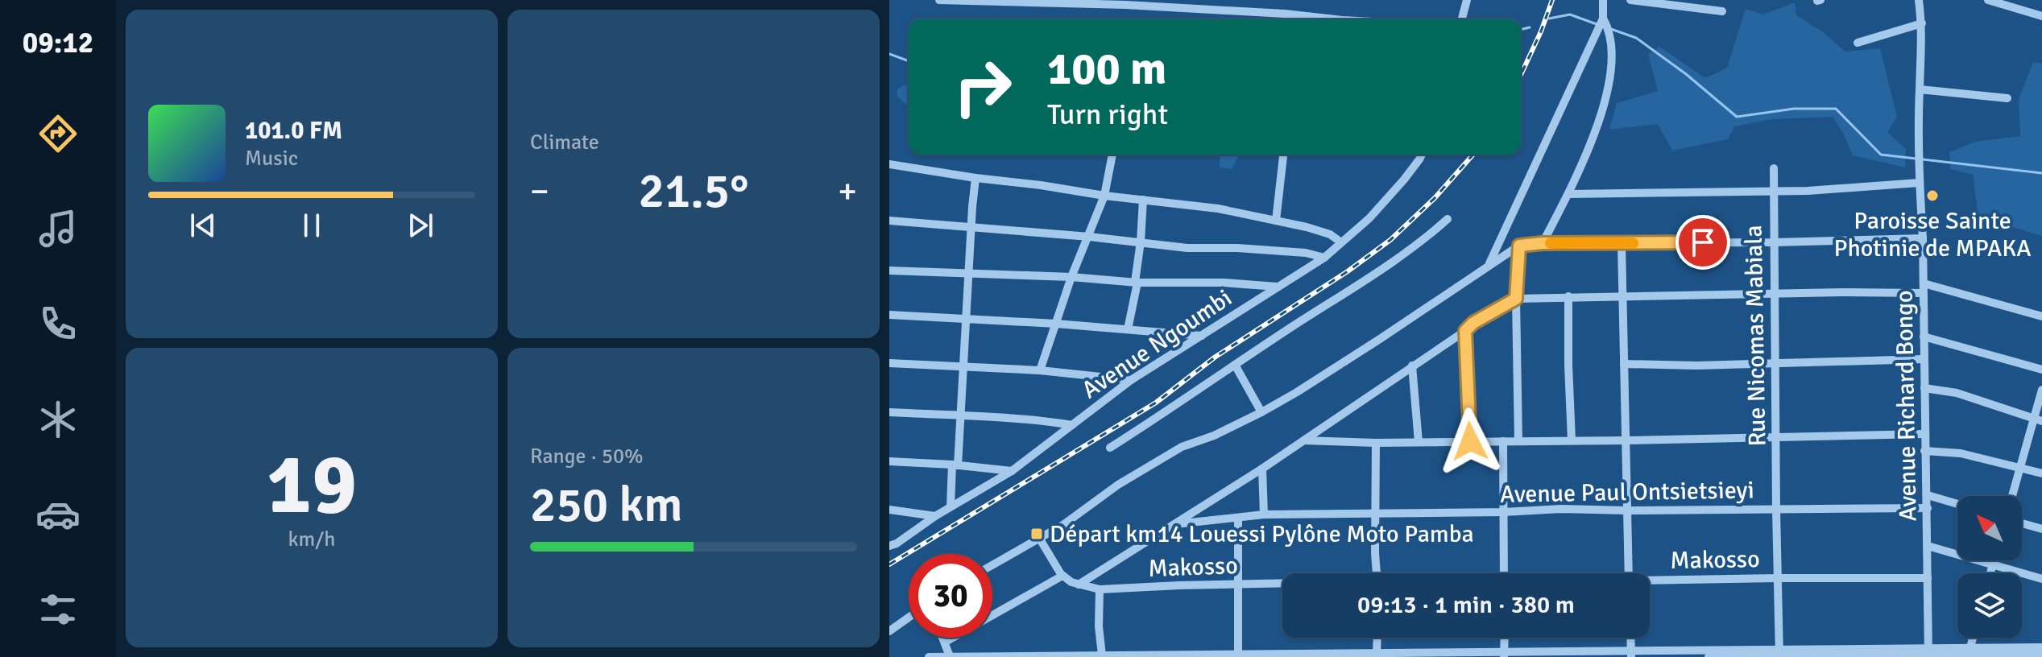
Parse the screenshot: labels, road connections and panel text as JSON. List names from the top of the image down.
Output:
{
  "streets": {
    "street": [
      "Rue Nicomas Mabiala",
      "Avenue Ngoumbi",
      "Avenue Richard Bongo",
      "Avenue Paul Ontsietsieyi",
      "Makosso"
    ]
  },
  "crossings": [
    ["Rue Nicomas Mabiala", "Avenue Paul Ontsietsieyi"],
    ["Rue Nicomas Mabiala", "Makosso"],
    ["Avenue Richard Bongo", "Avenue Paul Ontsietsieyi"],
    ["Avenue Richard Bongo", "Makosso"]
  ],
  "places": {
    "other": ["Paroisse Sainte Photinie de MPAKA"],
    "transit": ["Départ km14 Louessi Pylône Moto Pamba"]
  },
  "north": "top left",
  "page": {
    "tabs": "09:12",
    "tile": [
      "Climate",
      ["19", "km/h"],
      ["Range · 50%", "250 km"]
    ],
    "turn": ["100 m", "Turn right"],
    "song": ["101.0 FM", "Music"],
    "heat": ["−", "21.5°", "+"],
    "limit": "30",
    "trip": "09:13 · 1 min · 380 m"
  }
}
